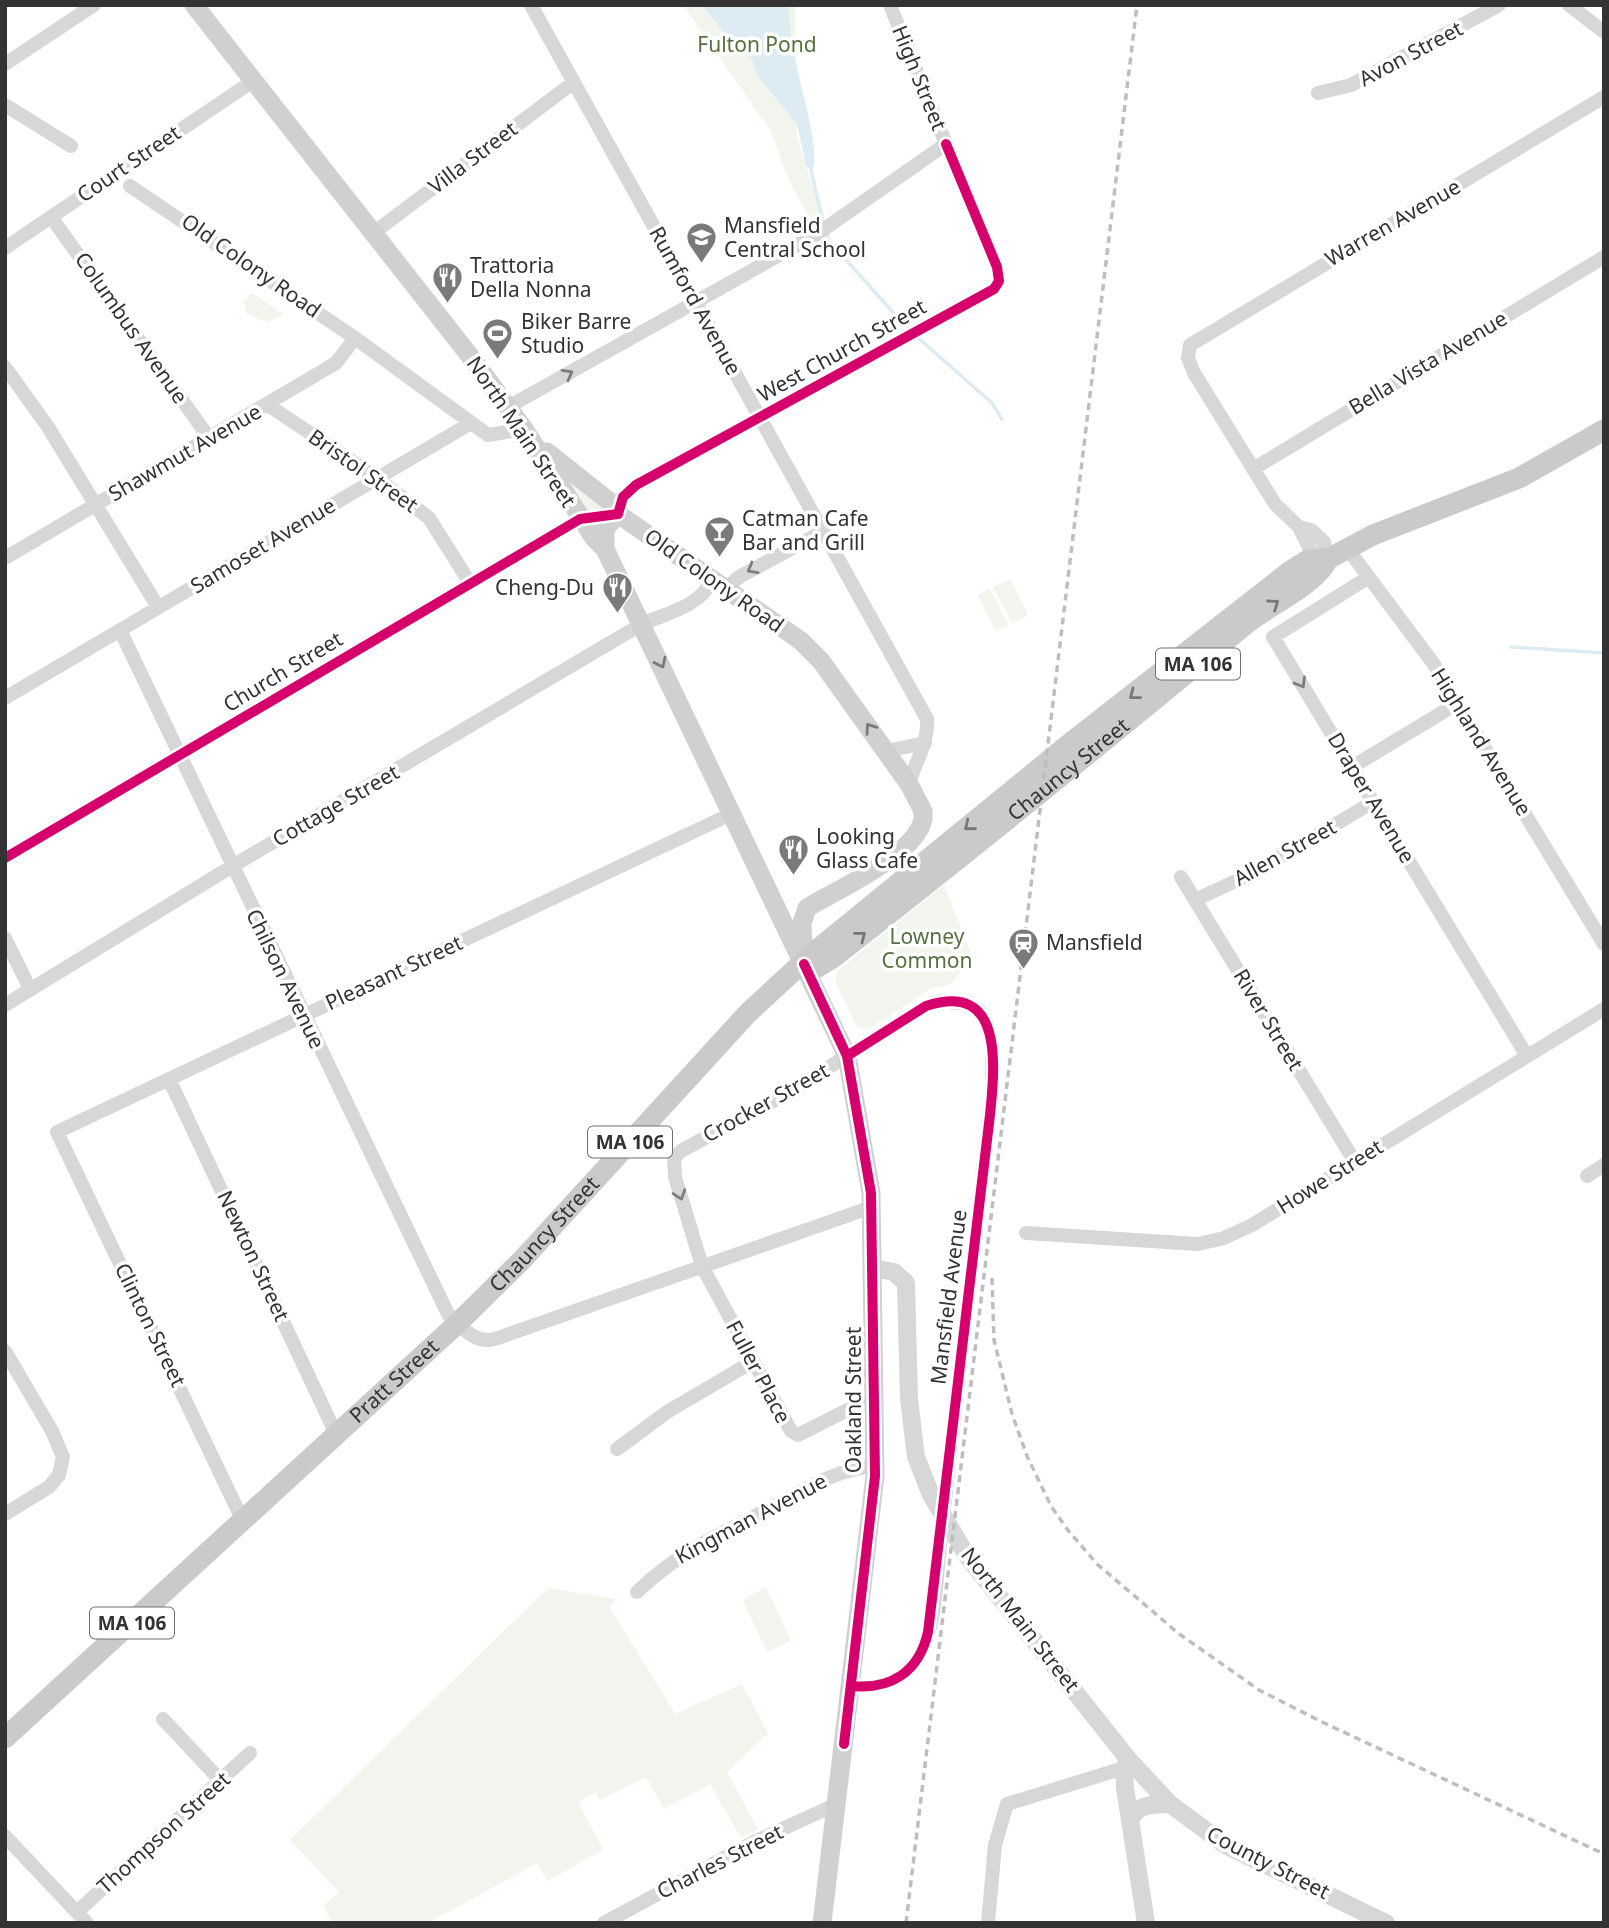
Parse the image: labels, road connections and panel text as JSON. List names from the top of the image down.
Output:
{
  "streets": {
    "main road": [
      "Old Colony Road",
      "North Main Street",
      "MA 106",
      "Chauncy Street",
      "Pratt Street",
      "Oakland Street"
    ],
    "street": [
      "Avon Street",
      "High Street",
      "Villa Street",
      "Court Street",
      "Warren Avenue",
      "Rumford Avenue",
      "Columbus Avenue",
      "West Church Street",
      "Bella Vista Avenue",
      "Shawmut Avenue",
      "Bristol Street",
      "Samoset Avenue",
      "Church Street",
      "Highland Avenue",
      "Draper Avenue",
      "Cottage Street",
      "Allen Street",
      "Pleasant Street",
      "Chilson Avenue",
      "River Street",
      "Crocker Street",
      "Howe Street",
      "Newton Street",
      "Mansfield Avenue",
      "Clinton Street",
      "Fuller Place",
      "Kingman Avenue",
      "Thompson Street",
      "Charles Street",
      "County Street"
    ]
  },
  "crossings": [
    ["High Street", "Rumford Avenue"],
    ["High Street", "West Church Street"],
    ["High Street", "North Main Street"],
    ["Villa Street", "Rumford Avenue"],
    ["Villa Street", "North Main Street"],
    ["Court Street", "Columbus Avenue"],
    ["Court Street", "North Main Street"],
    ["Warren Avenue", "Bella Vista Avenue"],
    ["Old Colony Road", "Rumford Avenue"],
    ["Old Colony Road", "West Church Street"],
    ["Old Colony Road", "North Main Street"],
    ["Old Colony Road", "Shawmut Avenue"],
    ["Old Colony Road", "Samoset Avenue"],
    ["Old Colony Road", "Cottage Street"],
    ["Rumford Avenue", "West Church Street"],
    ["Rumford Avenue", "Cottage Street"],
    ["Columbus Avenue", "Shawmut Avenue"],
    ["North Main Street", "Church Street"],
    ["North Main Street", "Chauncy Street"],
    ["North Main Street", "Cottage Street"],
    ["North Main Street", "Pleasant Street"],
    ["North Main Street", "Crocker Street"],
    ["North Main Street", "Mansfield Avenue"],
    ["North Main Street", "Oakland Street"],
    ["North Main Street", "County Street"],
    ["Shawmut Avenue", "Bristol Street"],
    ["Bristol Street", "Samoset Avenue"],
    ["Bristol Street", "Church Street"],
    ["Samoset Avenue", "Chilson Avenue"],
    ["Church Street", "Chilson Avenue"],
    ["Highland Avenue", "Chauncy Street"],
    ["Highland Avenue", "Draper Avenue"],
    ["Chauncy Street", "Chilson Avenue"],
    ["Chauncy Street", "Pratt Street"],
    ["Draper Avenue", "Allen Street"],
    ["Draper Avenue", "Howe Street"],
    ["Cottage Street", "Chilson Avenue"],
    ["Allen Street", "River Street"],
    ["Pleasant Street", "Chilson Avenue"],
    ["Pleasant Street", "Newton Street"],
    ["Pleasant Street", "Clinton Street"],
    ["Chilson Avenue", "Pratt Street"],
    ["River Street", "Howe Street"],
    ["Crocker Street", "Mansfield Avenue"],
    ["Crocker Street", "Fuller Place"],
    ["Crocker Street", "Pratt Street"],
    ["Crocker Street", "Oakland Street"],
    ["Newton Street", "Pratt Street"],
    ["Mansfield Avenue", "Oakland Street"],
    ["Clinton Street", "Pratt Street"],
    ["Fuller Place", "Pratt Street"],
    ["Fuller Place", "Oakland Street"],
    ["Pratt Street", "Oakland Street"],
    ["Oakland Street", "Kingman Avenue"],
    ["Oakland Street", "Charles Street"]
  ],
  "one_way": ["Crocker Street"],
  "parks": ["Fulton Pond", "Lowney Common"],
  "places": {
    "school or university": ["Mansfield Central School"],
    "restaurant": ["Trattoria Della Nonna", "Cheng-Du", "Looking Glass Cafe"],
    "sports": ["Biker Barre Studio"],
    "bar": ["Catman Cafe Bar and Grill"],
    "station": ["Mansfield"]
  }
}
